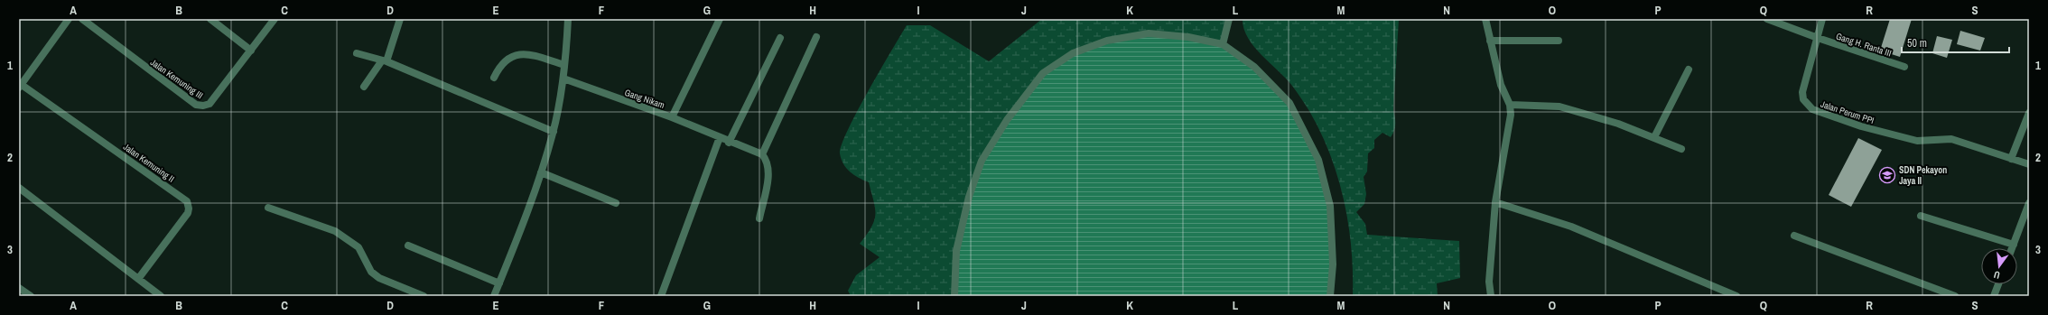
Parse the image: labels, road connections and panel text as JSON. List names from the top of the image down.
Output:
{
  "streets": {
    "street": [
      "Gang H. Ranta III",
      "Jalan Kemuning III",
      "Gang Nikam",
      "Jalan Perum PPI",
      "Jalan Kemuning II"
    ]
  },
  "crossings": [
    ["Gang H. Ranta III", "Jalan Perum PPI"]
  ],
  "places": {
    "school or university": ["SDN Pekayon Jaya II"]
  },
  "scale_bar": "50 m",
  "north": "bottom",
  "grid": {
    "columns": [
      "A",
      "B",
      "C",
      "D",
      "E",
      "F",
      "G",
      "H",
      "I",
      "J",
      "K",
      "L",
      "M",
      "N",
      "O",
      "P",
      "Q",
      "R",
      "S"
    ],
    "rows": ["1", "2", "3"]
  }
}
